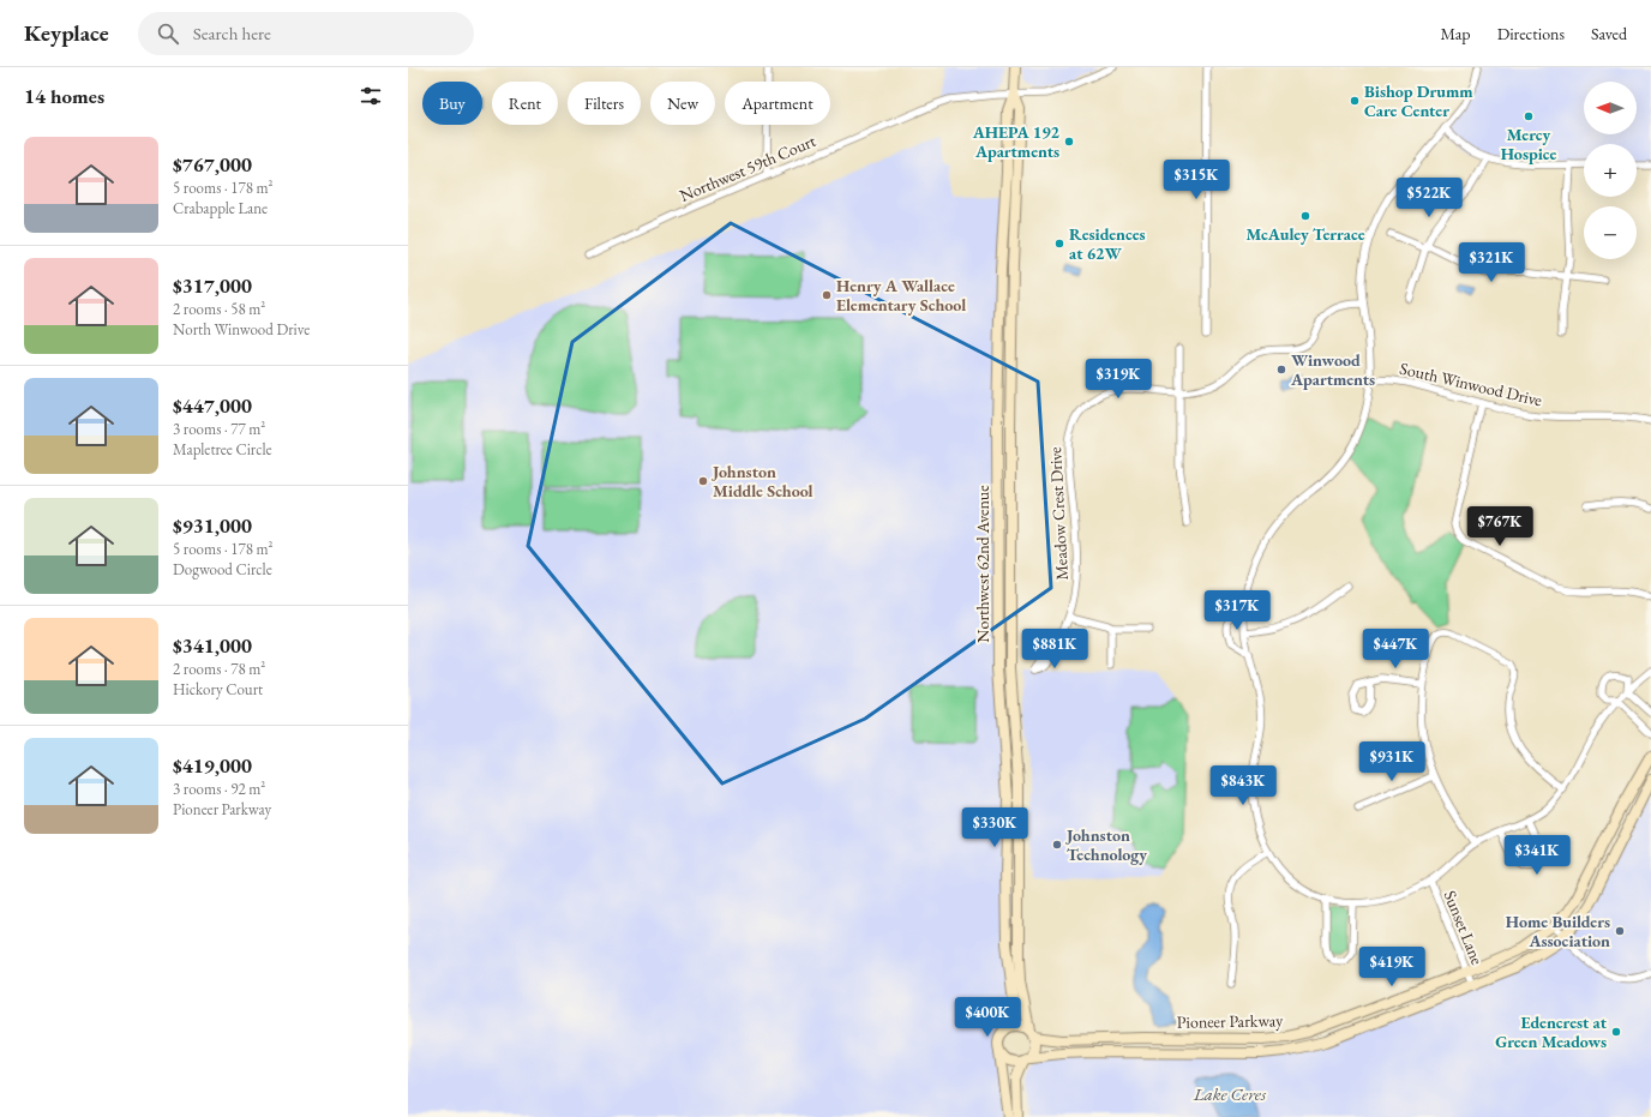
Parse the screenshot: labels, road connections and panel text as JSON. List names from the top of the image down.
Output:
{
  "streets": {
    "street": [
      "Northwest 59th Court",
      "South Winwood Drive",
      "Meadow Crest Drive",
      "Northwest 62nd Avenue",
      "Sunset Lane",
      "Pioneer Parkway"
    ]
  },
  "crossings": [
    ["Northwest 59th Court", "Northwest 62nd Avenue"],
    ["Northwest 62nd Avenue", "Pioneer Parkway"],
    ["Sunset Lane", "Pioneer Parkway"]
  ],
  "water": ["Lake Ceres"],
  "places": [
    "Bishop Drumm Care Center",
    "Mercy Hospice",
    "AHEPA 192 Apartments",
    "McAuley Terrace",
    "Residences at 62W",
    "Henry A Wallace Elementary School",
    "Winwood Apartments",
    "Johnston Middle School",
    "Johnston Technology",
    "Home Builders Association",
    "Edencrest at Green Meadows"
  ],
  "north": "left",
  "page": {
    "header": "Keyplace",
    "search": "Search here",
    "nav": ["Map", "Directions", "Saved"],
    "heading": "14 homes",
    "map_buttons": ["+", "−"],
    "chip": [
      "Buy",
      "Rent",
      "Filters",
      "New",
      "Apartment"
    ],
    "list": [
      {
        "name": "$767,000",
        "note": "5 rooms · 178 m² · Crabapple Lane"
      },
      {
        "name": "$317,000",
        "note": "2 rooms · 58 m² · North Winwood Drive"
      },
      {
        "name": "$447,000",
        "note": "3 rooms · 77 m² · Mapletree Circle"
      },
      {
        "name": "$931,000",
        "note": "5 rooms · 178 m² · Dogwood Circle"
      },
      {
        "name": "$341,000",
        "note": "2 rooms · 78 m² · Hickory Court"
      },
      {
        "name": "$419,000",
        "note": "3 rooms · 92 m² · Pioneer Parkway"
      }
    ],
    "price": [
      "$315K",
      "$522K",
      "$321K",
      "$319K",
      "$767K",
      "$317K",
      "$881K",
      "$447K",
      "$931K",
      "$843K",
      "$330K",
      "$341K",
      "$419K",
      "$400K"
    ]
  }
}
